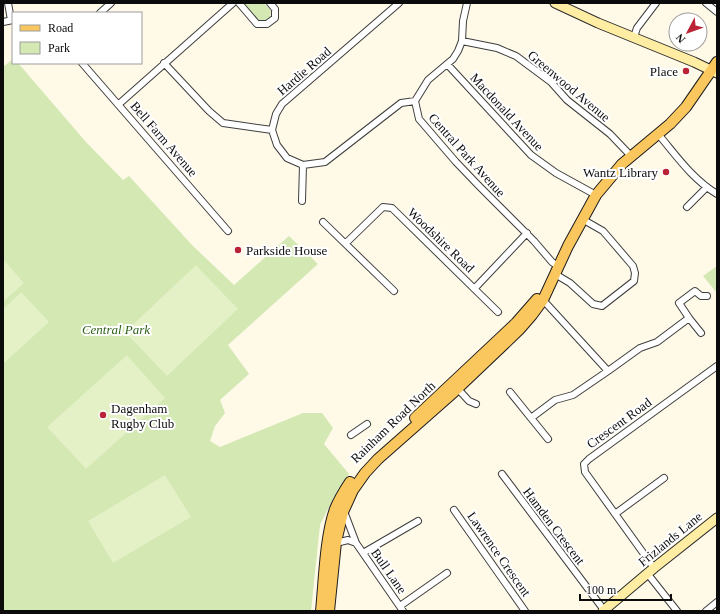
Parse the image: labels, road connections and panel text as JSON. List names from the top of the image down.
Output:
{
  "streets": {
    "main road": ["Rainham Road North"],
    "street": [
      "Hardie Road",
      "Greenwood Avenue",
      "Macdonald Avenue",
      "Bell Farm Avenue",
      "Central Park Avenue",
      "Woodshire Road",
      "Crescent Road",
      "Hamden Crescent",
      "Frizlands Lane",
      "Lawrence Crescent",
      "Bull Lane"
    ]
  },
  "crossings": [
    ["Greenwood Avenue", "Rainham Road North"],
    ["Macdonald Avenue", "Rainham Road North"],
    ["Central Park Avenue", "Woodshire Road"],
    ["Central Park Avenue", "Rainham Road North"],
    ["Rainham Road North", "Bull Lane"],
    ["Crescent Road", "Frizlands Lane"],
    ["Hamden Crescent", "Frizlands Lane"]
  ],
  "parks": ["Central Park"],
  "places": [
    "Place",
    "Wantz Library",
    "Parkside House",
    "Dagenham Rugby Club"
  ],
  "legend": ["Road", "Park"],
  "scale_bar": "100 m",
  "north": "bottom left"
}
